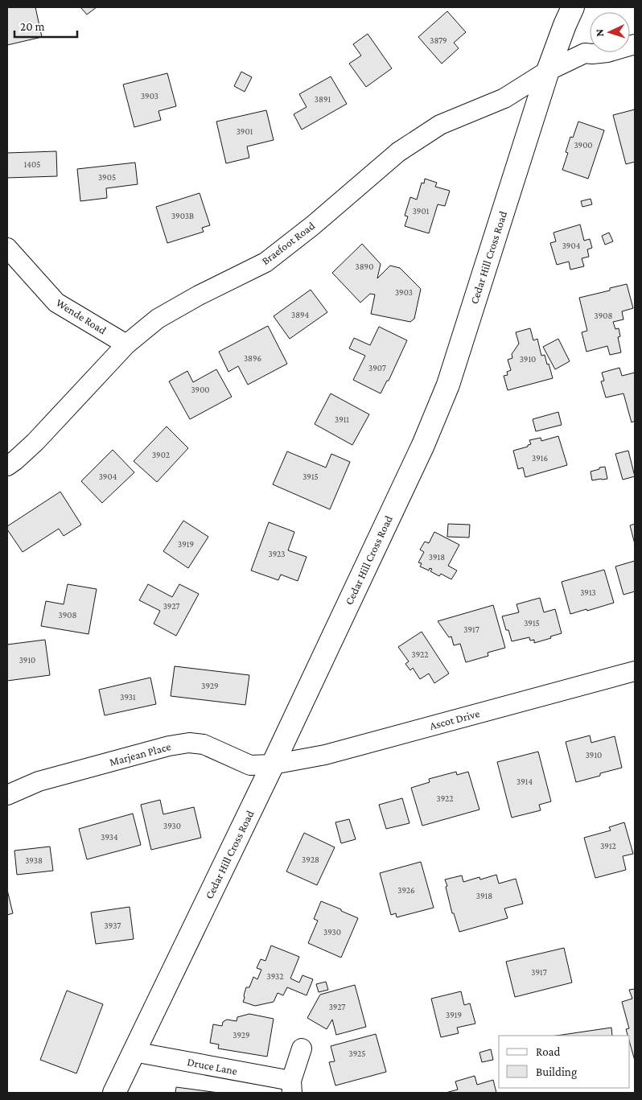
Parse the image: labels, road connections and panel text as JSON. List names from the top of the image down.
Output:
{
  "streets": {
    "main road": ["Cedar Hill Cross Road"],
    "street": [
      "Braefoot Road",
      "Wende Road",
      "Ascot Drive",
      "Marjean Place",
      "Druce Lane"
    ]
  },
  "crossings": [
    ["Braefoot Road", "Cedar Hill Cross Road"],
    ["Braefoot Road", "Wende Road"],
    ["Cedar Hill Cross Road", "Ascot Drive"],
    ["Cedar Hill Cross Road", "Marjean Place"],
    ["Cedar Hill Cross Road", "Druce Lane"],
    ["Ascot Drive", "Marjean Place"]
  ],
  "house_numbers": [
    "3879",
    "3903",
    "3891",
    "3901",
    "3900",
    "1405",
    "3905",
    "3901",
    "3903B",
    "3904",
    "3890",
    "3903",
    "3894",
    "3908",
    "3896",
    "3910",
    "3907",
    "3900",
    "3911",
    "3902",
    "3916",
    "3904",
    "3915",
    "3919",
    "3923",
    "3918",
    "3913",
    "3927",
    "3908",
    "3915",
    "3917",
    "3922",
    "3910",
    "3929",
    "3931",
    "3910",
    "3914",
    "3922",
    "3930",
    "3934",
    "3912",
    "3928",
    "3938",
    "3926",
    "3918",
    "3937",
    "3930",
    "3917",
    "3932",
    "3927",
    "3919",
    "3929",
    "3925"
  ],
  "legend": ["Road", "Building"],
  "scale_bar": "20 m",
  "north": "left"
}
